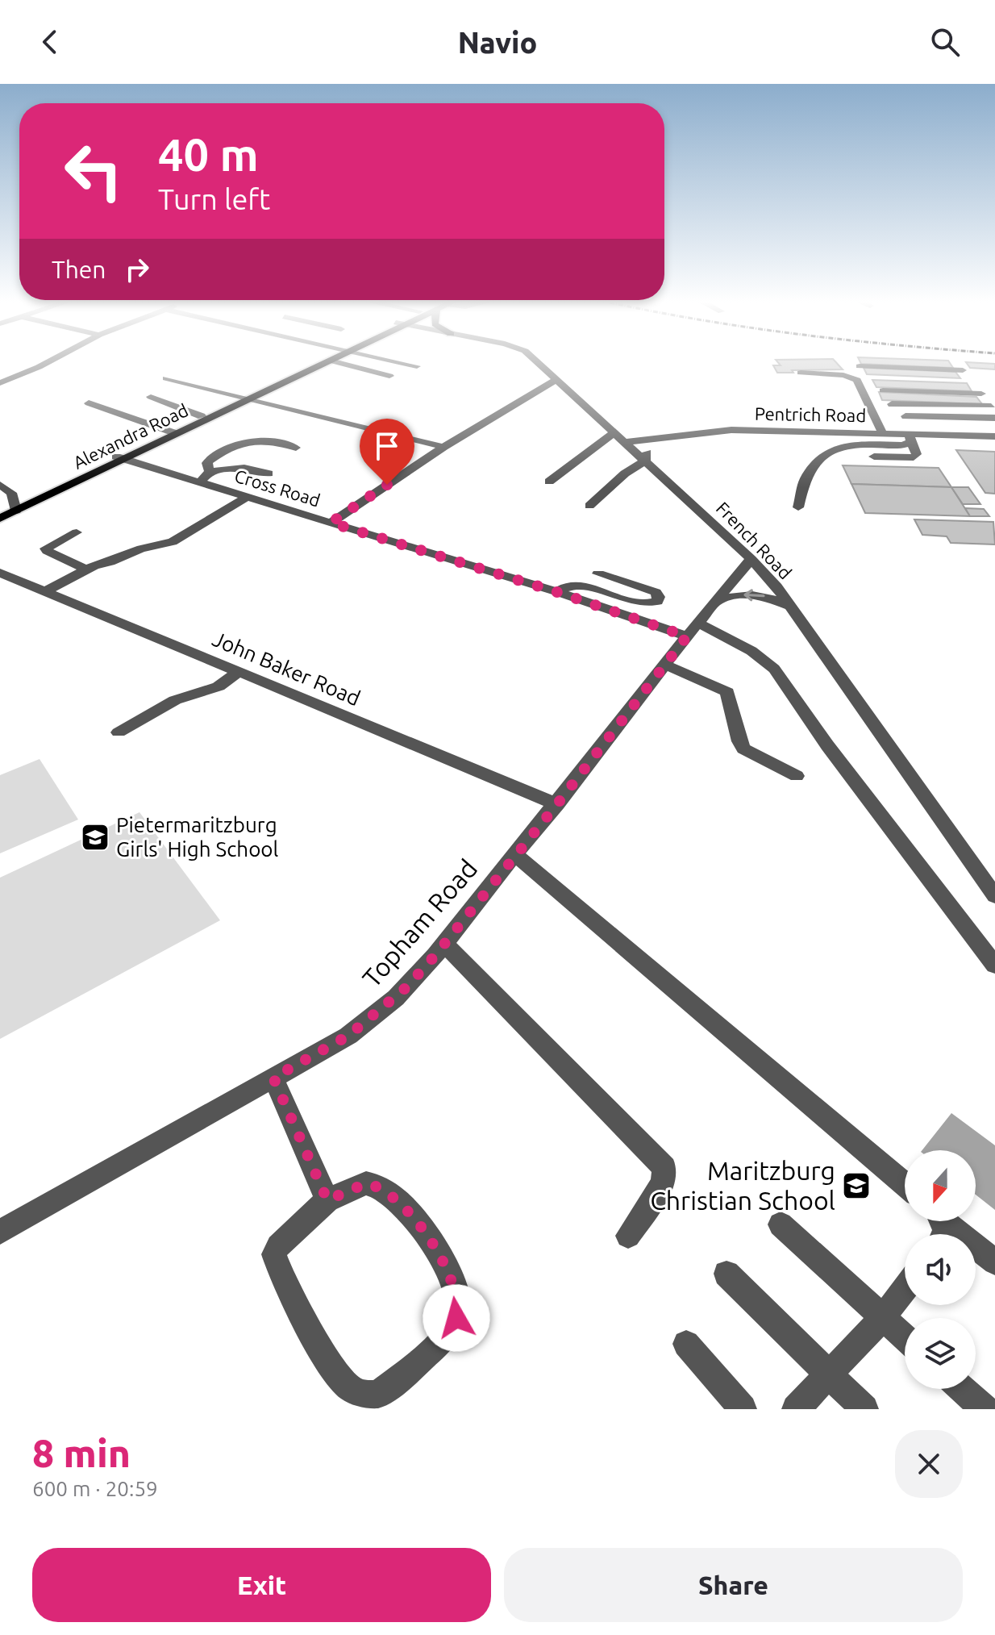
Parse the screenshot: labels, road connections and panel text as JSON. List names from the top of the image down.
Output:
{
  "streets": {
    "main road": ["Alexandra Road"],
    "street": [
      "Pentrich Road",
      "Cross Road",
      "French Road",
      "John Baker Road",
      "Topham Road"
    ]
  },
  "crossings": [
    ["Pentrich Road", "French Road"],
    ["Alexandra Road", "Cross Road"],
    ["Cross Road", "Topham Road"],
    ["French Road", "Topham Road"],
    ["John Baker Road", "Topham Road"]
  ],
  "places": {
    "school or university": ["Pietermaritzburg Girls' High School", "Maritzburg Christian School"]
  },
  "north": "bottom",
  "page": {
    "header": "Navio",
    "turn": ["40 m", "Turn left"],
    "then": "Then",
    "heading": ["8 min", "600 m · 20:59"],
    "buttons": ["Exit", "Share"]
  }
}
